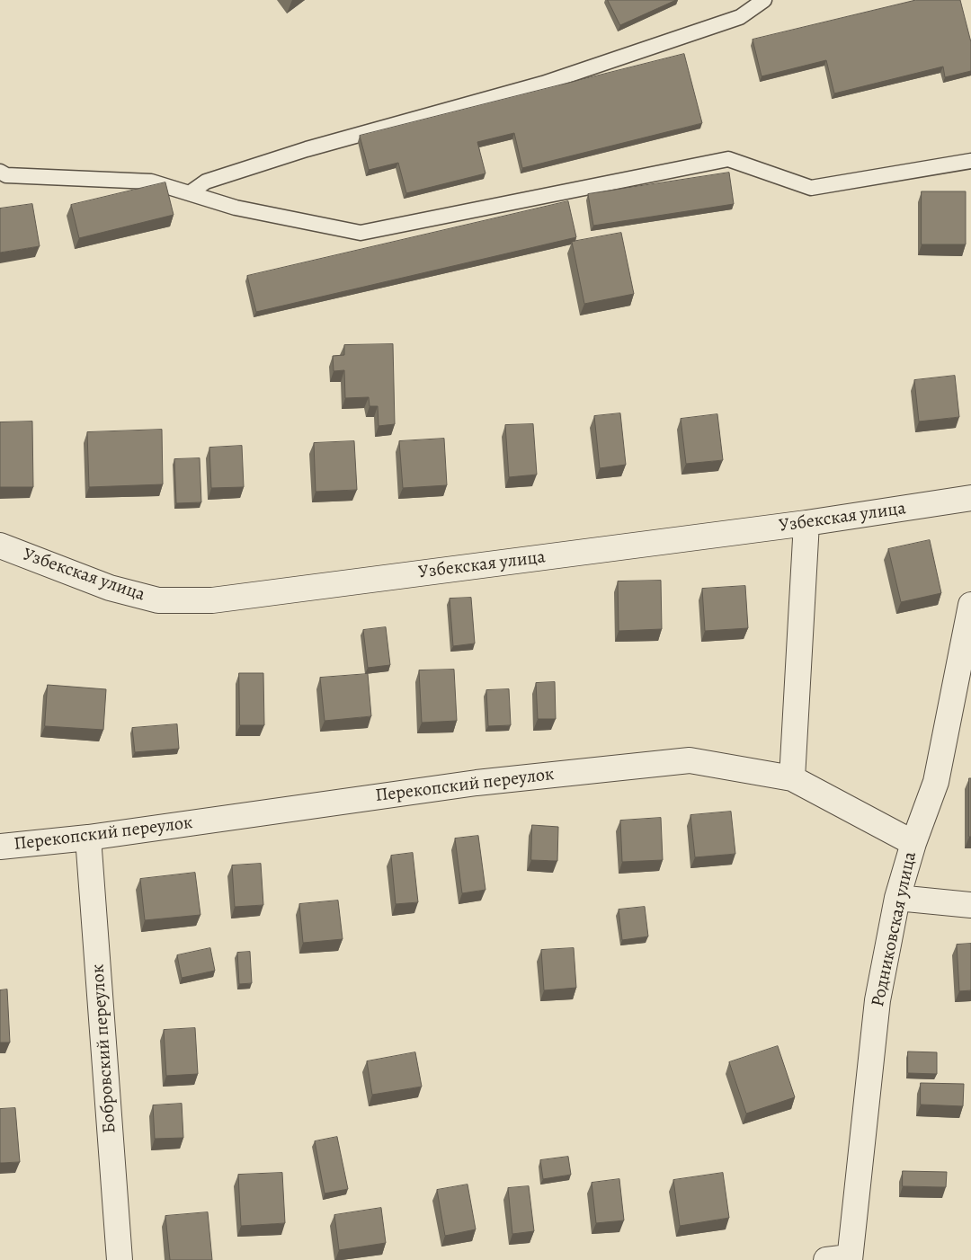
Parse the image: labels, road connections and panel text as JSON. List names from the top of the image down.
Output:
{
  "streets": {
    "street": [
      "Узбекская улица",
      "Перекопский переулок",
      "Родниковская улица",
      "Бобровский переулок"
    ]
  },
  "crossings": [
    ["Перекопский переулок", "Родниковская улица"],
    ["Перекопский переулок", "Бобровский переулок"]
  ]
}
